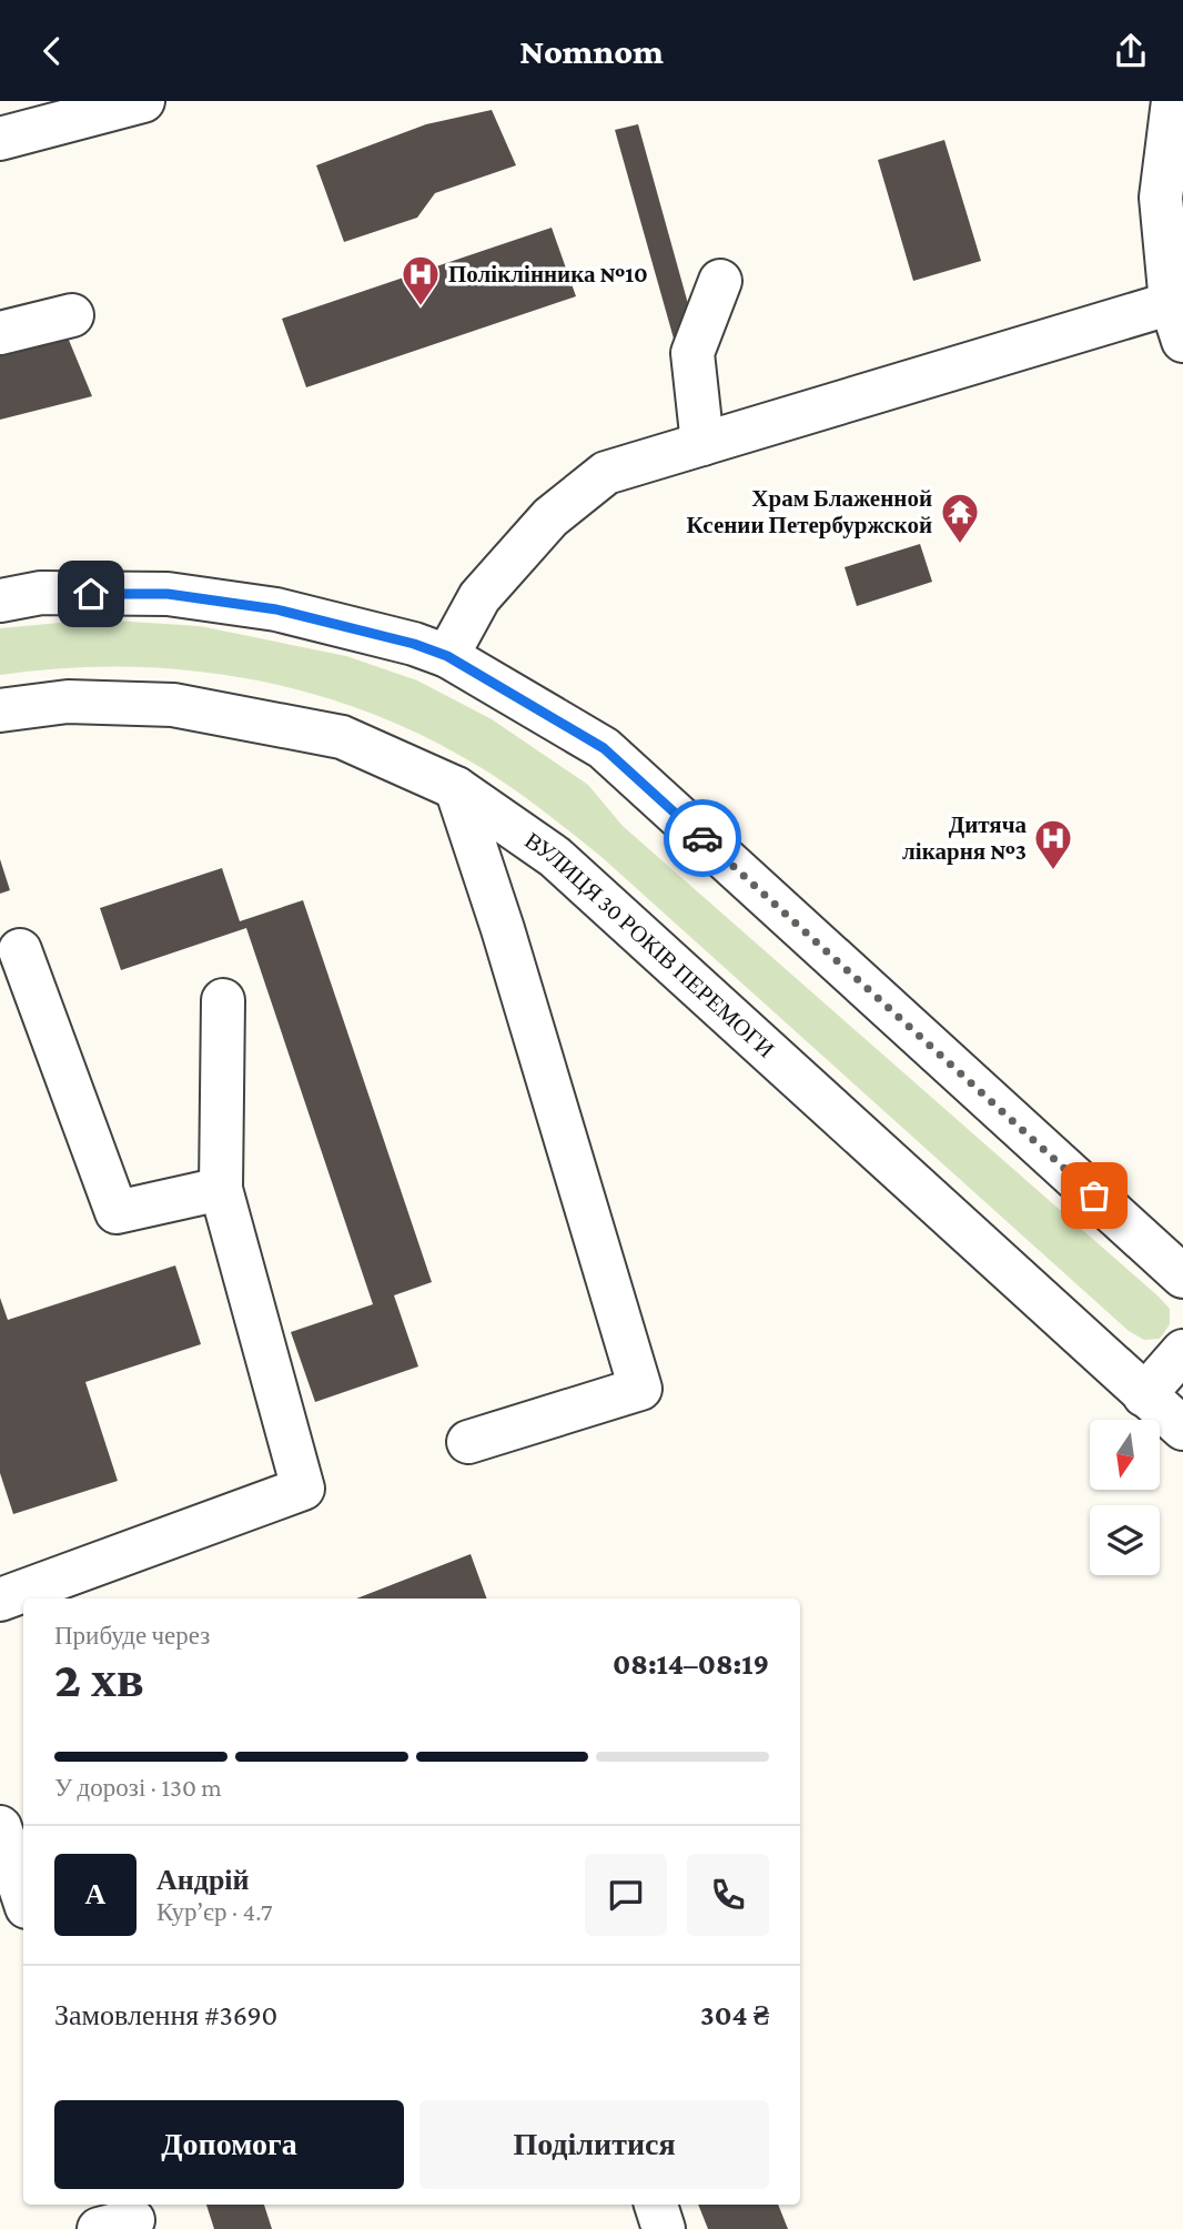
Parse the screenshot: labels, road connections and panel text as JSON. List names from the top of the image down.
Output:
{
  "streets": {
    "street": ["ВУЛИЦЯ 30 РОКІВ ПЕРЕМОГИ"]
  },
  "places": {
    "hospital": ["Поліклінника №10", "Дитяча лікарня №3"],
    "temple": ["Храм Блаженной Ксении Петербуржской"]
  },
  "north": "bottom",
  "page": {
    "header": "Nomnom",
    "heading": ["2 хв", "Прибуде через", "08:14–08:19"],
    "panel": [
      "Андрій",
      "Кур’єр · 4.7",
      "Замовлення #3690",
      "304 ₴"
    ],
    "bar": "У дорозі · 130 m",
    "round": "А",
    "buttons": ["Допомога", "Поділитися"]
  }
}
